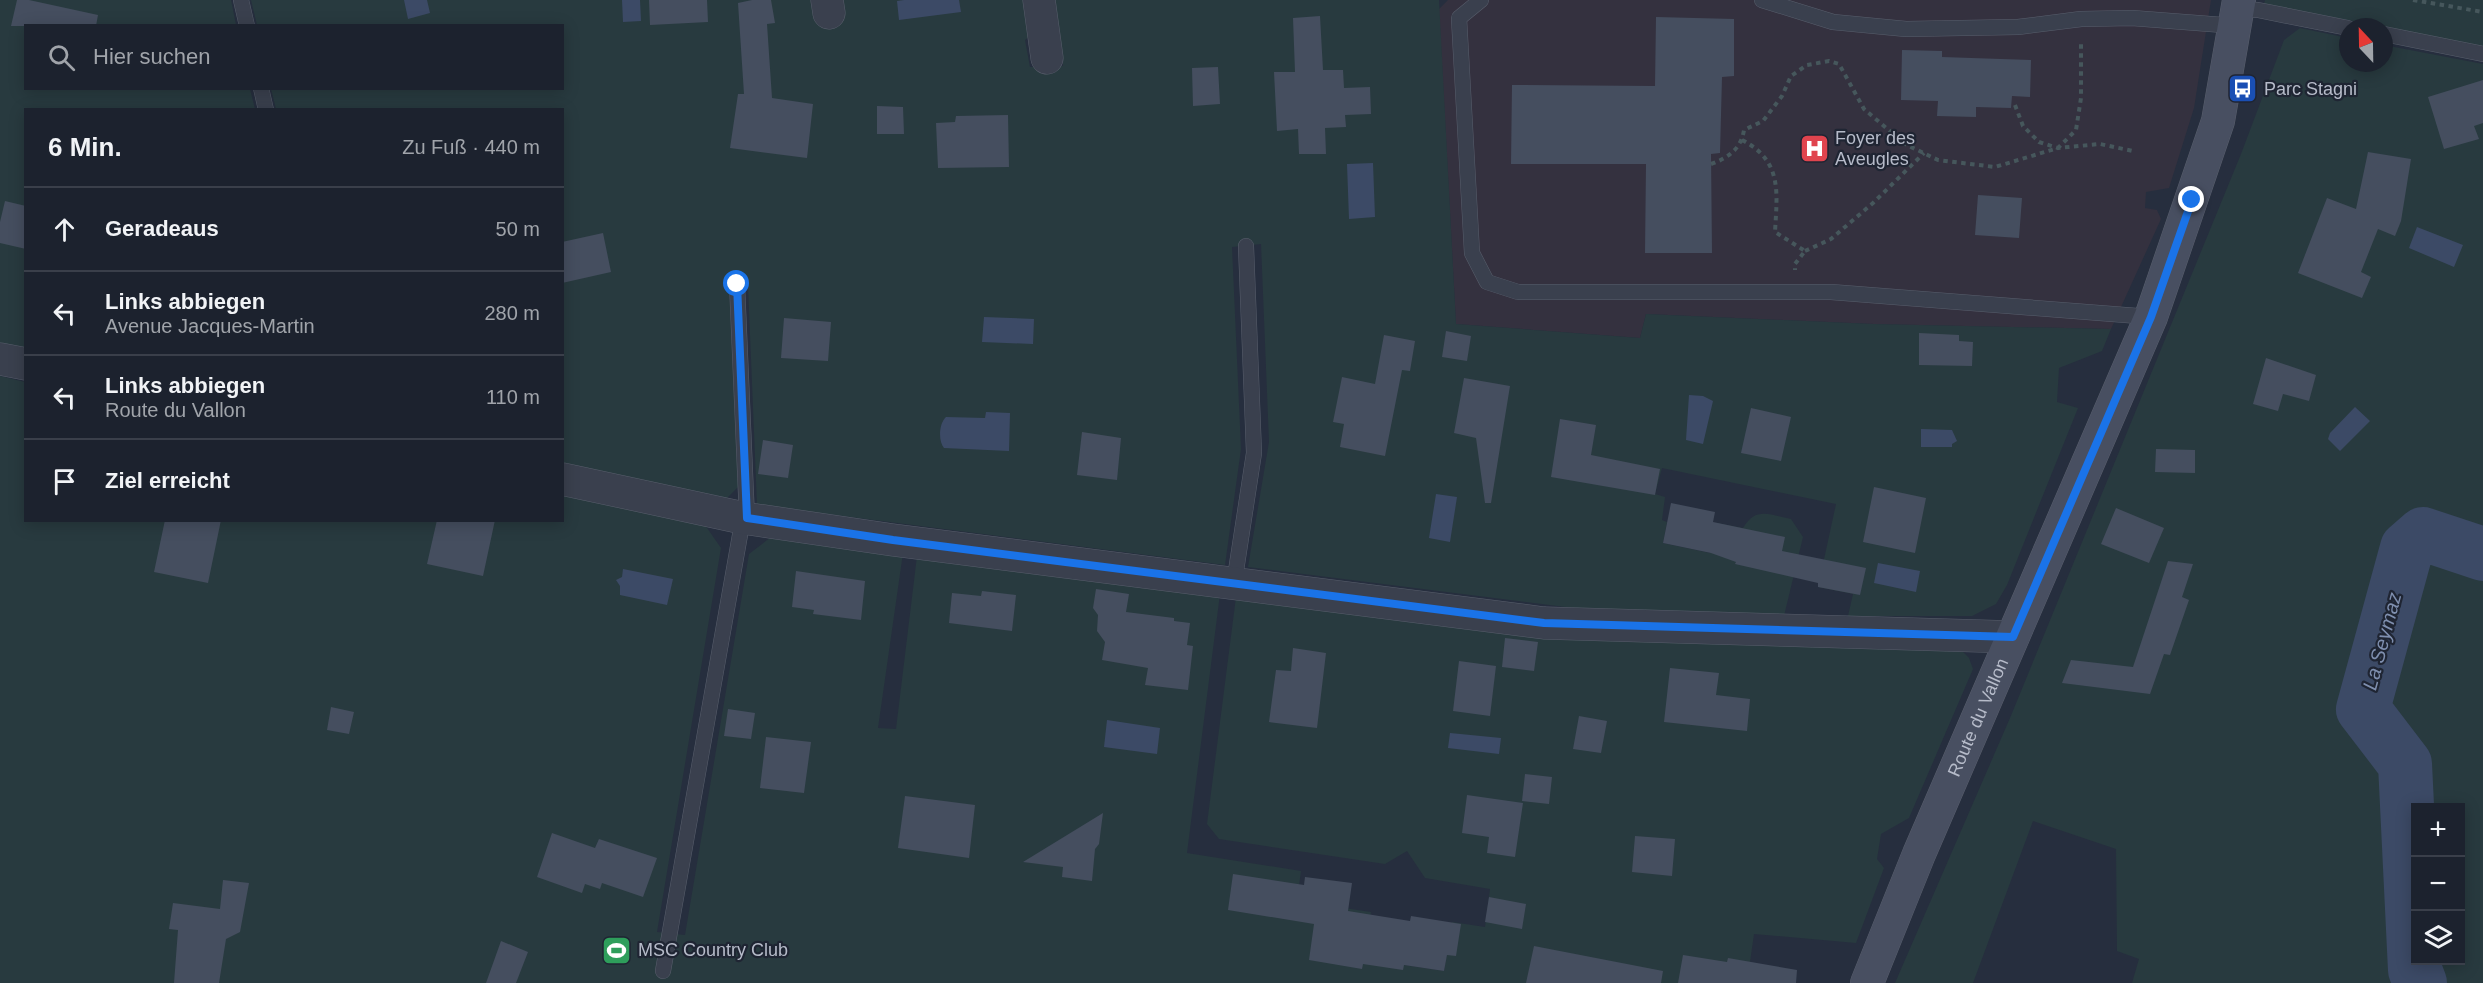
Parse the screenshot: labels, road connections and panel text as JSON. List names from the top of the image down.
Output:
{
  "streets": {
    "main road": ["Route du Vallon"]
  },
  "water": ["La Seymaz"],
  "places": {
    "bus stop": ["Parc Stagni"],
    "hospital": ["Foyer des Aveugles"],
    "sports": ["MSC Country Club"]
  },
  "north": "top",
  "page": {
    "search": "Hier suchen",
    "heading": ["6 Min.", "Zu Fuß · 440 m"],
    "list": [
      ["Geradeaus", "50 m"],
      ["Links abbiegen", "Avenue Jacques-Martin", "280 m"],
      ["Links abbiegen", "Route du Vallon", "110 m"],
      "Ziel erreicht"
    ],
    "map_buttons": ["+", "−"]
  }
}
